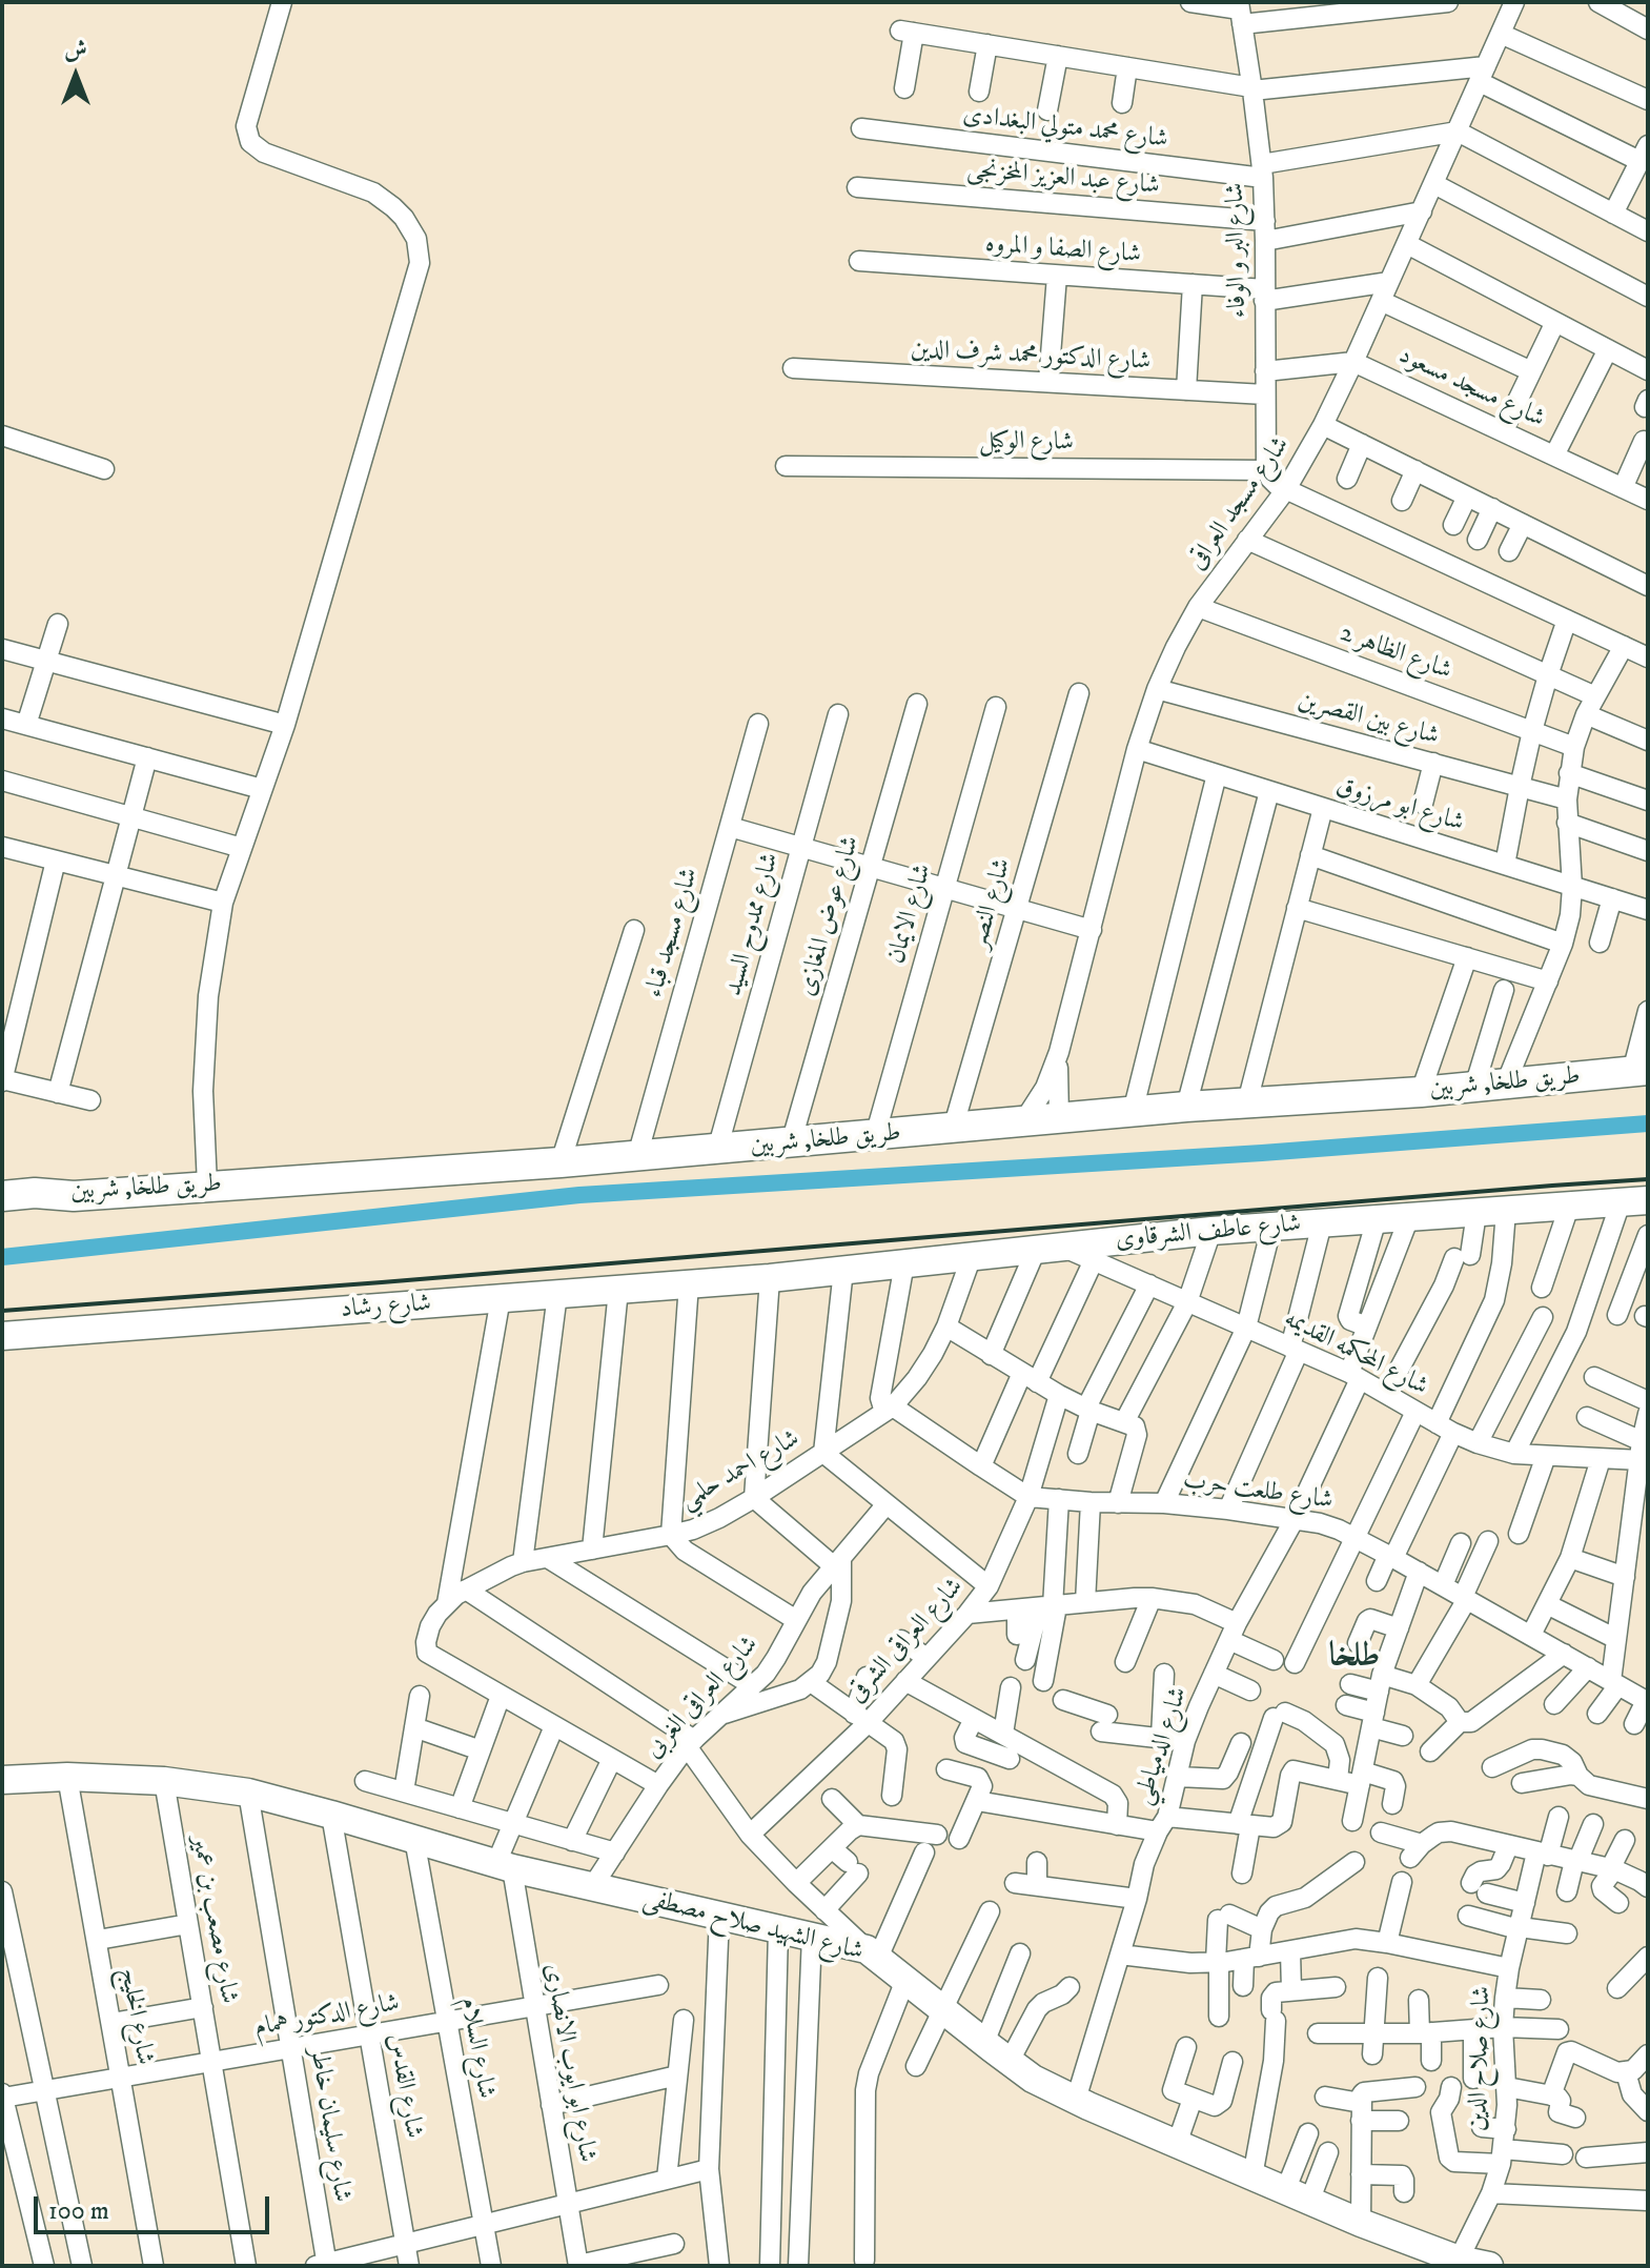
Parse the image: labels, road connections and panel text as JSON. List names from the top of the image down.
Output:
{
  "streets": {
    "main road": ["طريق طلخا, شربين"],
    "street": [
      "شارع محمد متولي البغدادى",
      "شارع عبد العزيز المخزنجى",
      "شارع الصفا و المروه",
      "شارع البر و الوفاء",
      "شارع الدكتور محمد شرف الدين",
      "شارع مسجد مسعود",
      "شارع الوكيل",
      "شارع مسجد العراقى",
      "شارع الظاهر 2",
      "شارع بين القصرين",
      "شارع ابو مرزوق",
      "شارع النصر",
      "شارع الايمان",
      "شارع عوض المغازى",
      "شارع ممدوح السيد",
      "شارع مسجد قباء",
      "شارع عاطف الشرقاوى",
      "شارع رشاد",
      "شارع المحكمه القديمه",
      "شارع احمد حلمي",
      "شارع طلعت حرب",
      "شارع العراقى الشرقى",
      "شارع العراقى الغربى",
      "شارع الدمياطي",
      "شارع مصعب بن عمير",
      "شارع الشهيد صلاح مصطفى",
      "شارع الخليج",
      "شارع الدكتور همام",
      "شارع السلام",
      "شارع صلاح الدين",
      "شارع ابو ايوب الانصارى",
      "شارع القدس",
      "شارع سليمان خاطر"
    ]
  },
  "crossings": [
    ["شارع محمد متولي البغدادى", "شارع البر و الوفاء"],
    ["شارع محمد متولي البغدادى", "شارع مسجد العراقى"],
    ["شارع عبد العزيز المخزنجى", "شارع البر و الوفاء"],
    ["شارع الصفا و المروه", "شارع البر و الوفاء"],
    ["شارع الصفا و المروه", "شارع مسجد العراقى"],
    ["شارع البر و الوفاء", "شارع الدكتور محمد شرف الدين"],
    ["شارع البر و الوفاء", "شارع الوكيل"],
    ["شارع مسجد مسعود", "شارع مسجد العراقى"],
    ["شارع مسجد العراقى", "شارع الظاهر 2"],
    ["شارع مسجد العراقى", "شارع بين القصرين"],
    ["شارع مسجد العراقى", "شارع ابو مرزوق"],
    ["شارع مسجد العراقى", "طريق طلخا, شربين"],
    ["شارع النصر", "طريق طلخا, شربين"],
    ["شارع الايمان", "طريق طلخا, شربين"],
    ["شارع عوض المغازى", "طريق طلخا, شربين"],
    ["شارع ممدوح السيد", "طريق طلخا, شربين"],
    ["شارع مسجد قباء", "طريق طلخا, شربين"],
    ["شارع عاطف الشرقاوى", "شارع رشاد"],
    ["شارع عاطف الشرقاوى", "شارع المحكمه القديمه"],
    ["شارع عاطف الشرقاوى", "شارع احمد حلمي"],
    ["شارع عاطف الشرقاوى", "شارع الدمياطي"],
    ["شارع المحكمه القديمه", "شارع الدمياطي"],
    ["شارع احمد حلمي", "شارع طلعت حرب"],
    ["شارع طلعت حرب", "شارع العراقى الشرقى"],
    ["شارع طلعت حرب", "شارع الدمياطي"],
    ["شارع العراقى الغربى", "شارع الشهيد صلاح مصطفى"],
    ["شارع الدمياطي", "شارع الشهيد صلاح مصطفى"],
    ["شارع مصعب بن عمير", "شارع الشهيد صلاح مصطفى"],
    ["شارع مصعب بن عمير", "شارع الدكتور همام"],
    ["شارع الشهيد صلاح مصطفى", "شارع الخليج"],
    ["شارع الشهيد صلاح مصطفى", "شارع السلام"],
    ["شارع الشهيد صلاح مصطفى", "شارع صلاح الدين"],
    ["شارع الشهيد صلاح مصطفى", "شارع ابو ايوب الانصارى"],
    ["شارع الشهيد صلاح مصطفى", "شارع القدس"],
    ["شارع الشهيد صلاح مصطفى", "شارع سليمان خاطر"],
    ["شارع الخليج", "شارع الدكتور همام"],
    ["شارع الدكتور همام", "شارع السلام"],
    ["شارع الدكتور همام", "شارع ابو ايوب الانصارى"],
    ["شارع الدكتور همام", "شارع القدس"],
    ["شارع الدكتور همام", "شارع سليمان خاطر"]
  ],
  "districts": ["طلخا"],
  "scale_bar": "100 m",
  "north": "top"
}
